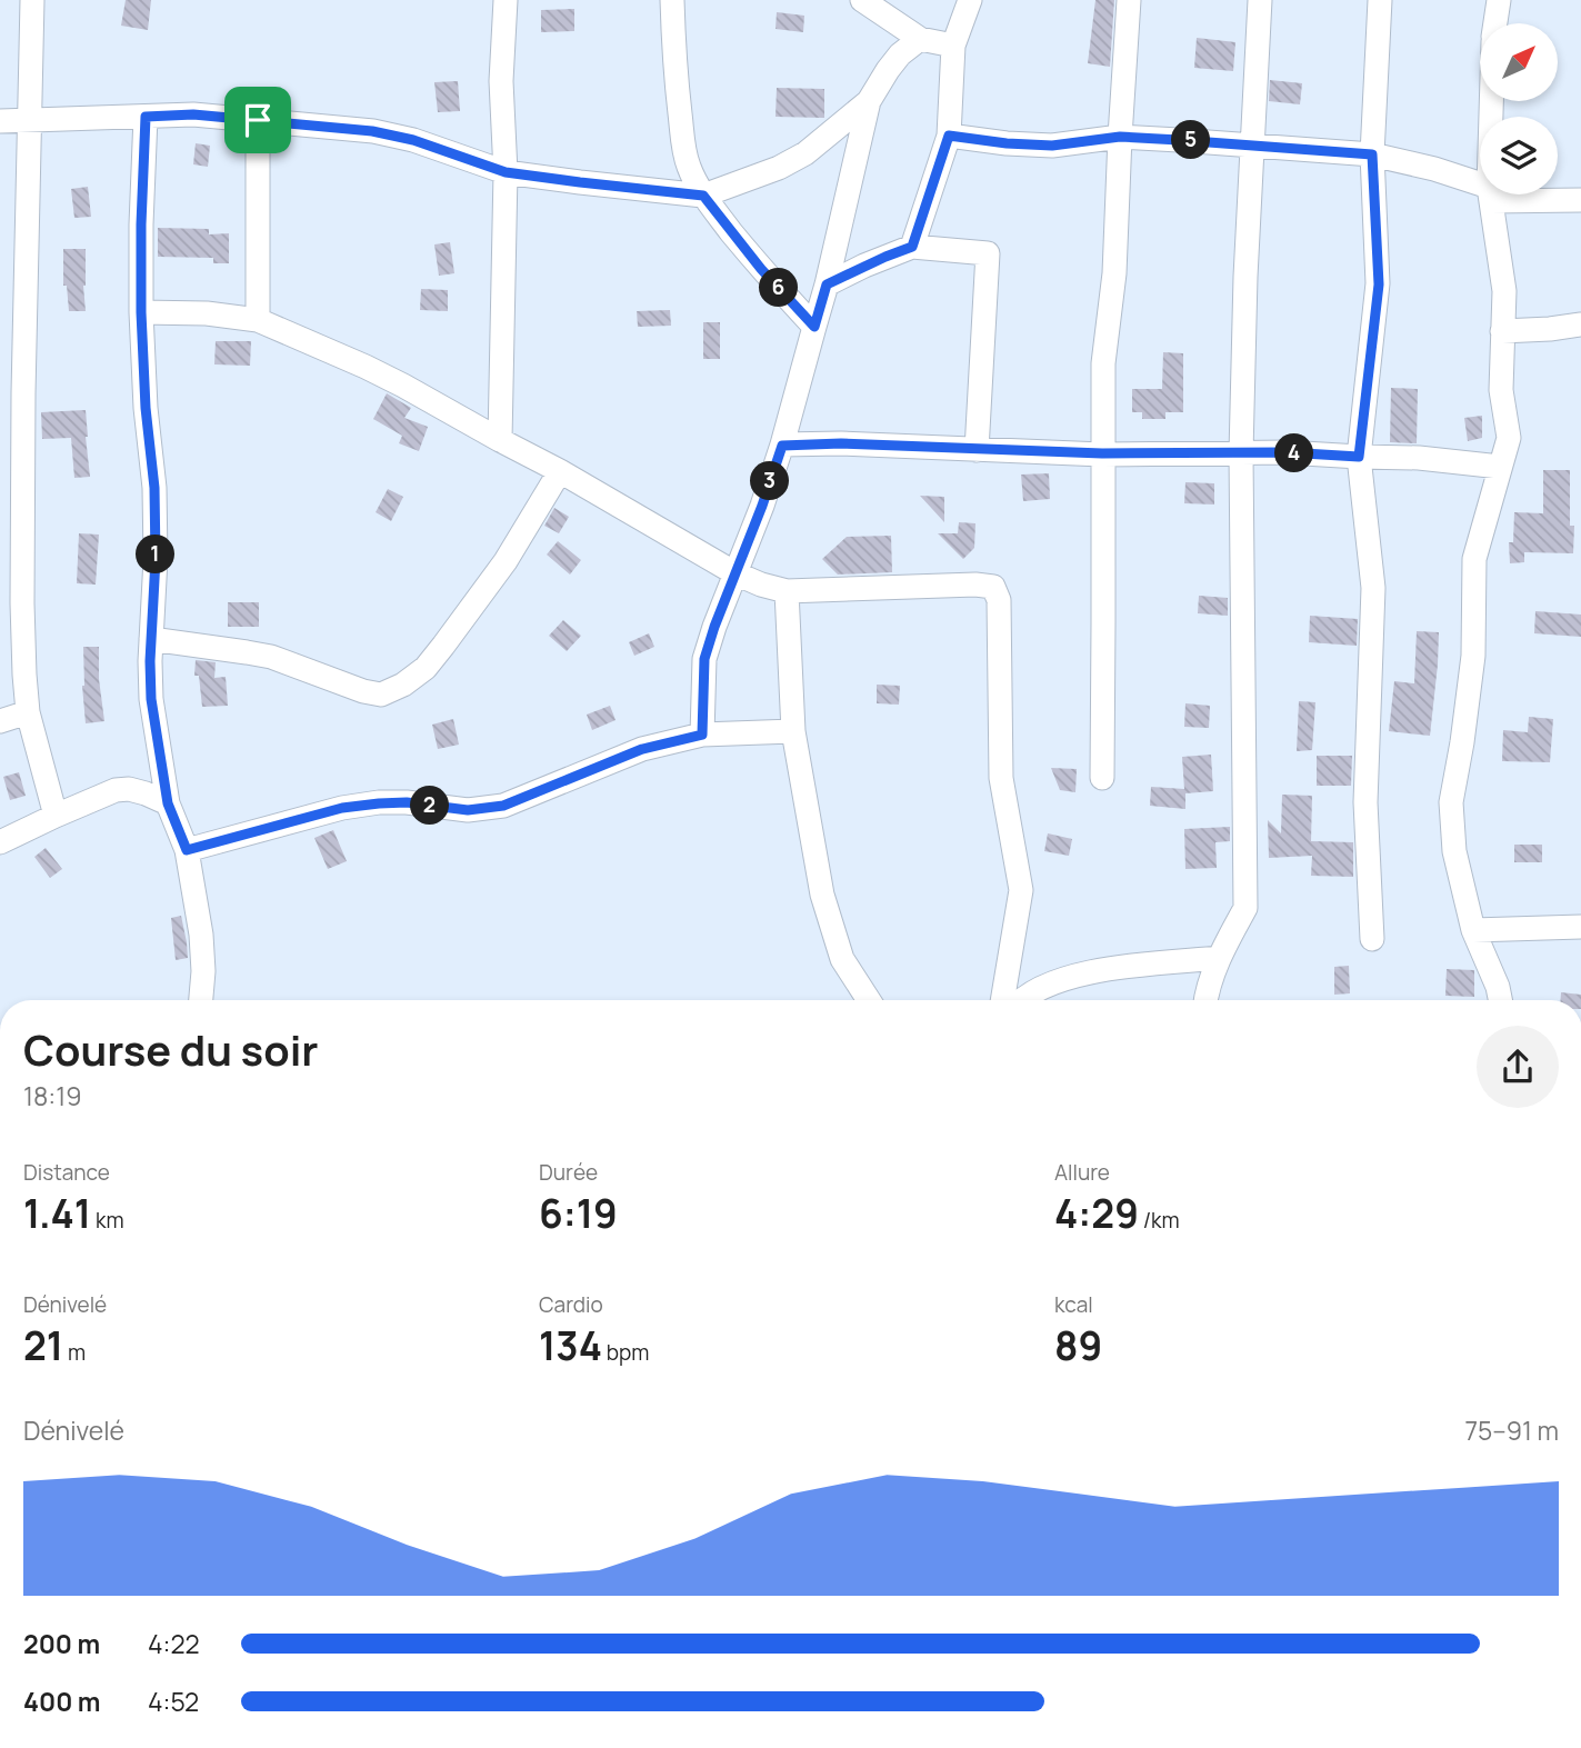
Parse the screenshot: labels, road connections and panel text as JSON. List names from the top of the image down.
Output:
{
  "north": "top right",
  "page": {
    "pins": [
      "5",
      "6",
      "4",
      "3",
      "1",
      "2"
    ],
    "heading": ["Course du soir", "18:19"],
    "stats": [
      ["Distance", "1.41 km"],
      ["Durée", "6:19"],
      ["Allure", "4:29 /km"],
      ["Dénivelé", "21 m"],
      ["Cardio", "134 bpm"],
      ["kcal", "89"]
    ],
    "chart": ["Dénivelé", "75–91 m"],
    "list": [
      {
        "name": "200 m",
        "note": "4:22"
      },
      {
        "name": "400 m",
        "note": "4:52"
      }
    ]
  }
}
